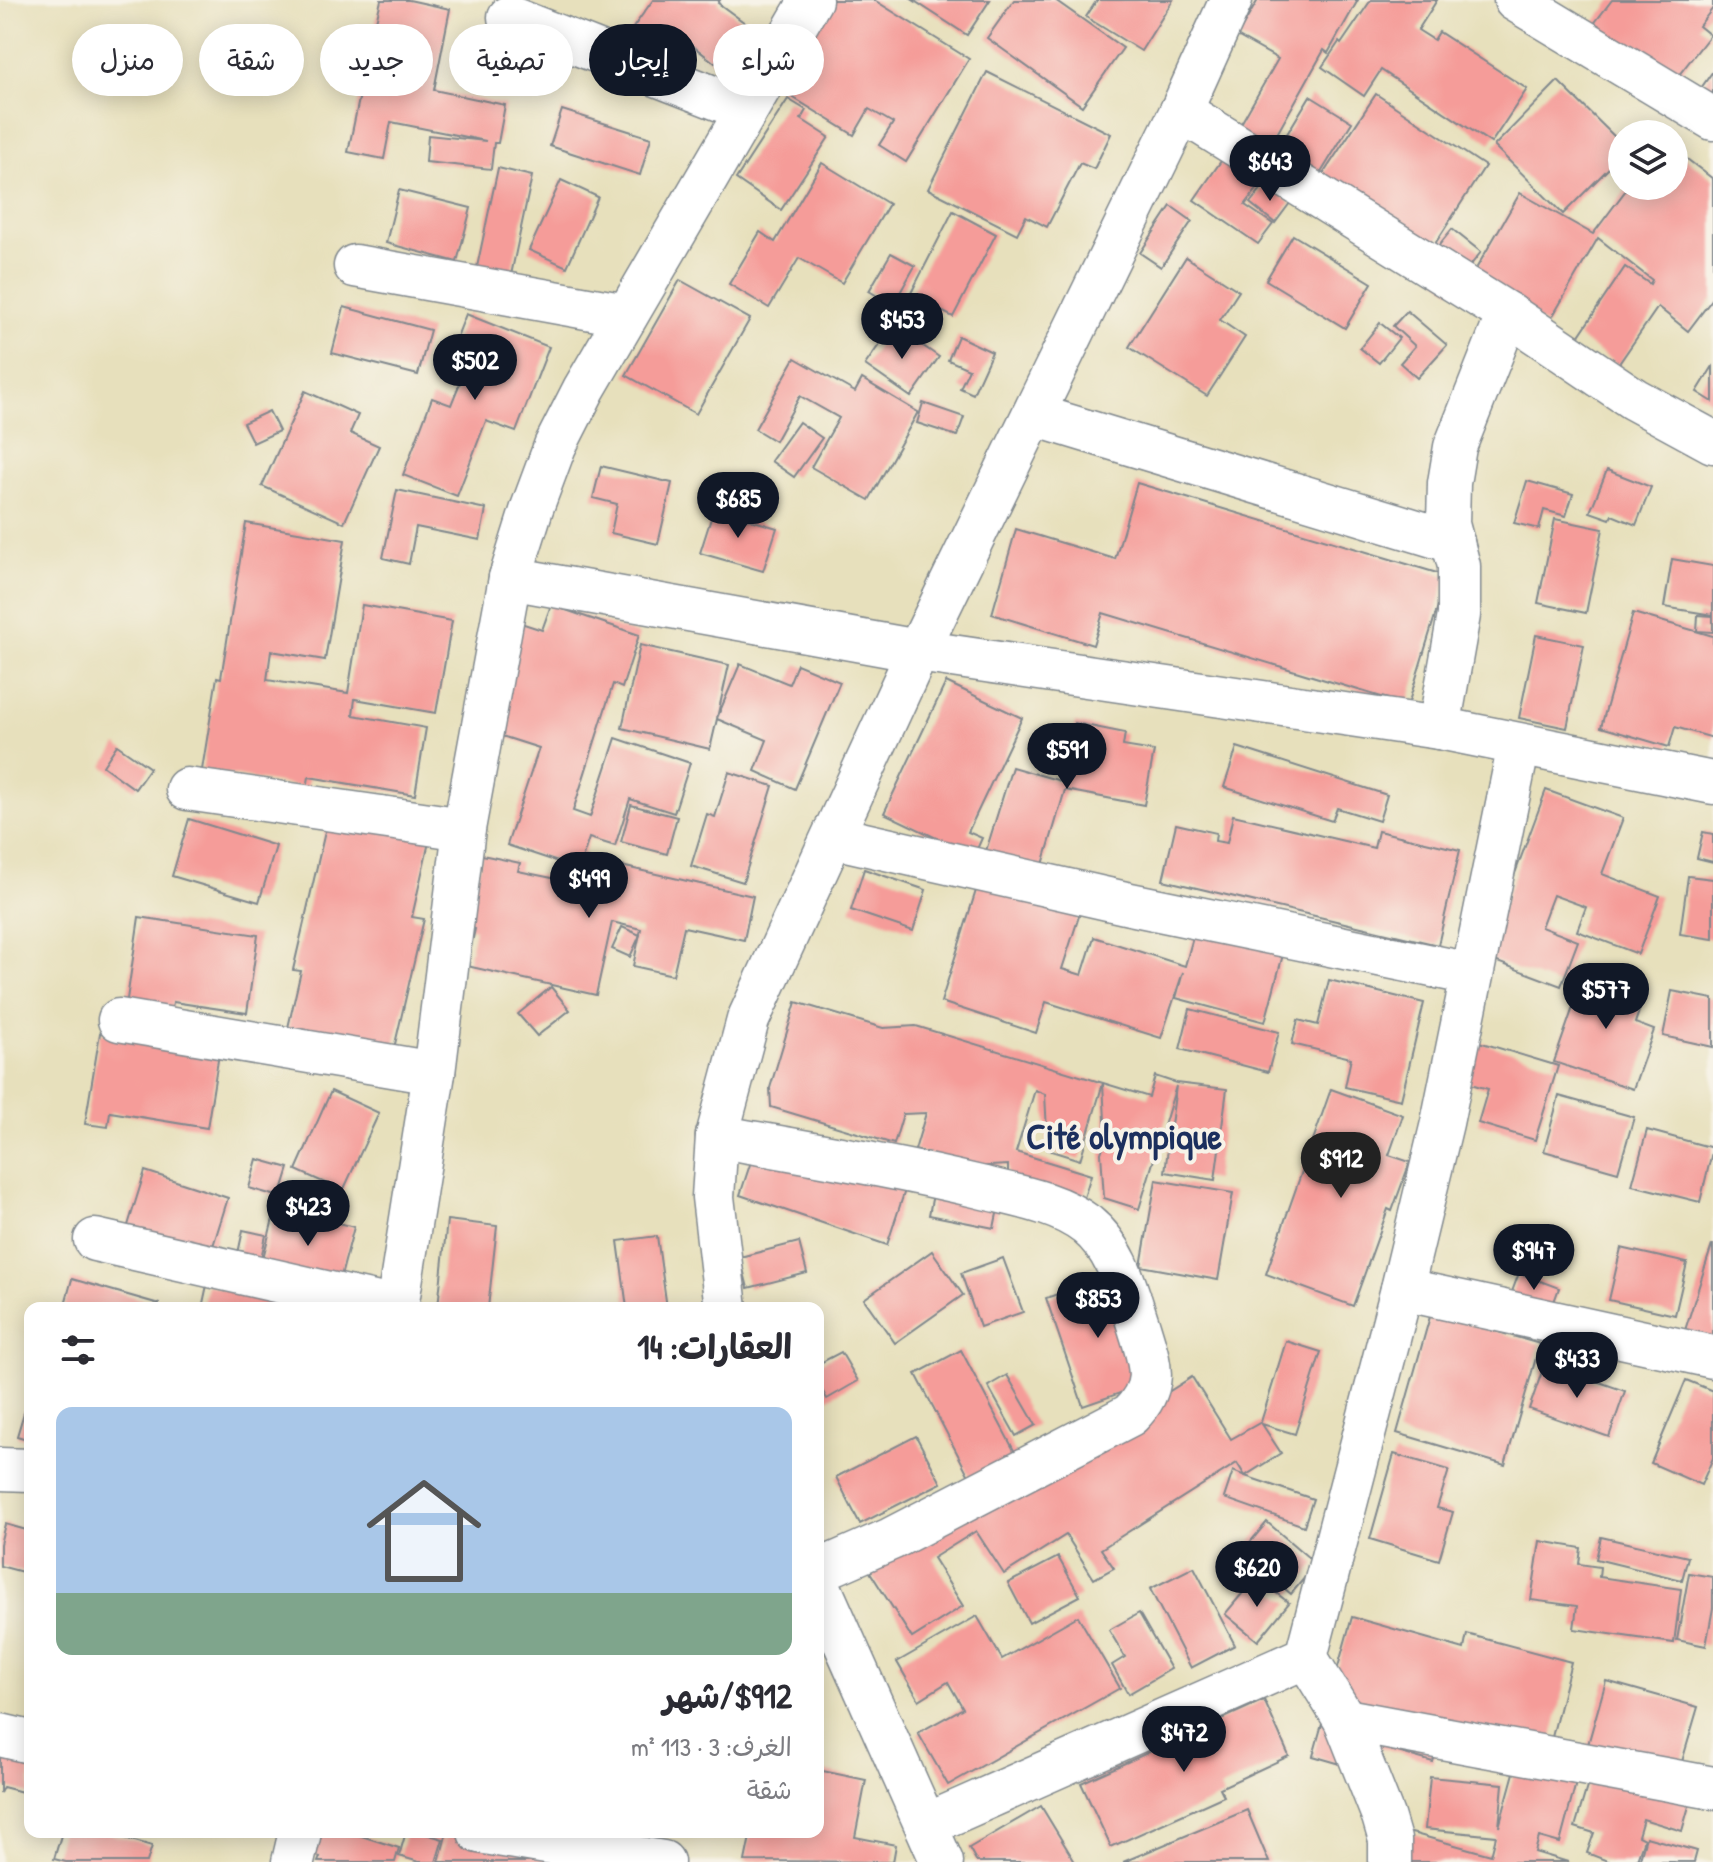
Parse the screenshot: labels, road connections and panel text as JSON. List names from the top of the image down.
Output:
{
  "districts": ["Cité olympique"],
  "page": {
    "chip": [
      "شراء",
      "إيجار",
      "تصفية",
      "جديد",
      "شقة",
      "منزل"
    ],
    "price": [
      "$643",
      "$453",
      "$502",
      "$685",
      "$591",
      "$499",
      "$577",
      "$912",
      "$423",
      "$947",
      "$853",
      "$433",
      "$620",
      "$472"
    ],
    "heading": "العقارات: 14",
    "list": [
      {
        "name": "$912/شهر",
        "note": "الغرف: 3 · 113 m² · شقة"
      }
    ]
  }
}
